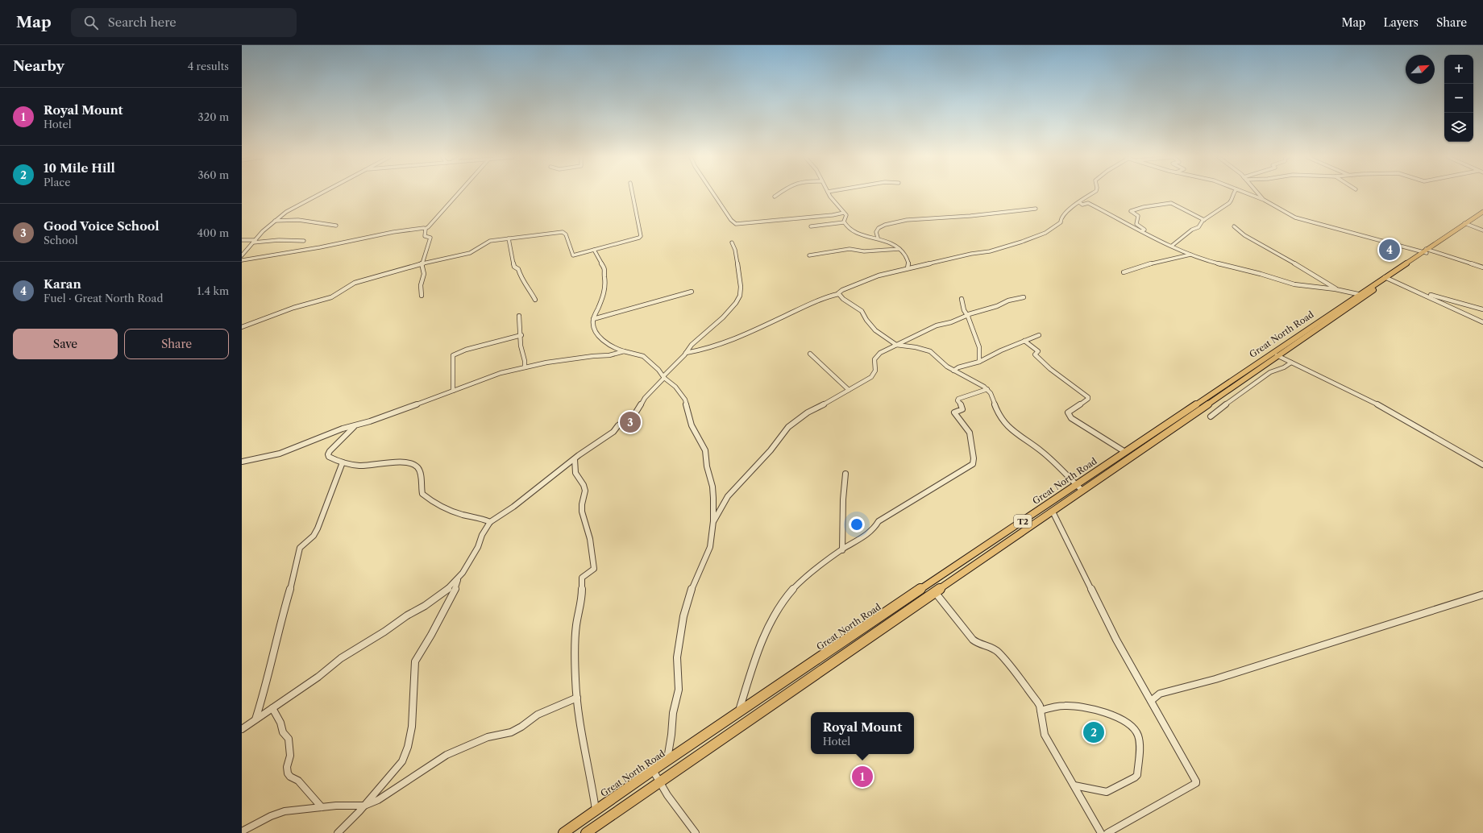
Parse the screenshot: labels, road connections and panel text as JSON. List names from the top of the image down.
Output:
{
  "streets": {
    "highway": ["Great North Road", "T2"]
  },
  "north": "top right",
  "page": {
    "header": "Map",
    "search": "Search here",
    "nav": ["Map", "Layers", "Share"],
    "heading": ["Nearby", "4 results"],
    "map_buttons": ["+", "−"],
    "list": [
      {
        "mark": "1",
        "name": "Royal Mount",
        "note": "Hotel",
        "value": "320 m"
      },
      {
        "mark": "2",
        "name": "10 Mile Hill",
        "note": "Place",
        "value": "360 m"
      },
      {
        "mark": "3",
        "name": "Good Voice School",
        "note": "School",
        "value": "400 m"
      },
      {
        "mark": "4",
        "name": "Karan",
        "note": "Fuel · Great North Road",
        "value": "1.4 km"
      }
    ],
    "pins": [
      "4",
      "3",
      "2",
      "1"
    ],
    "buttons": ["Save", "Share"],
    "popup": ["Royal Mount", "Hotel"]
  }
}
